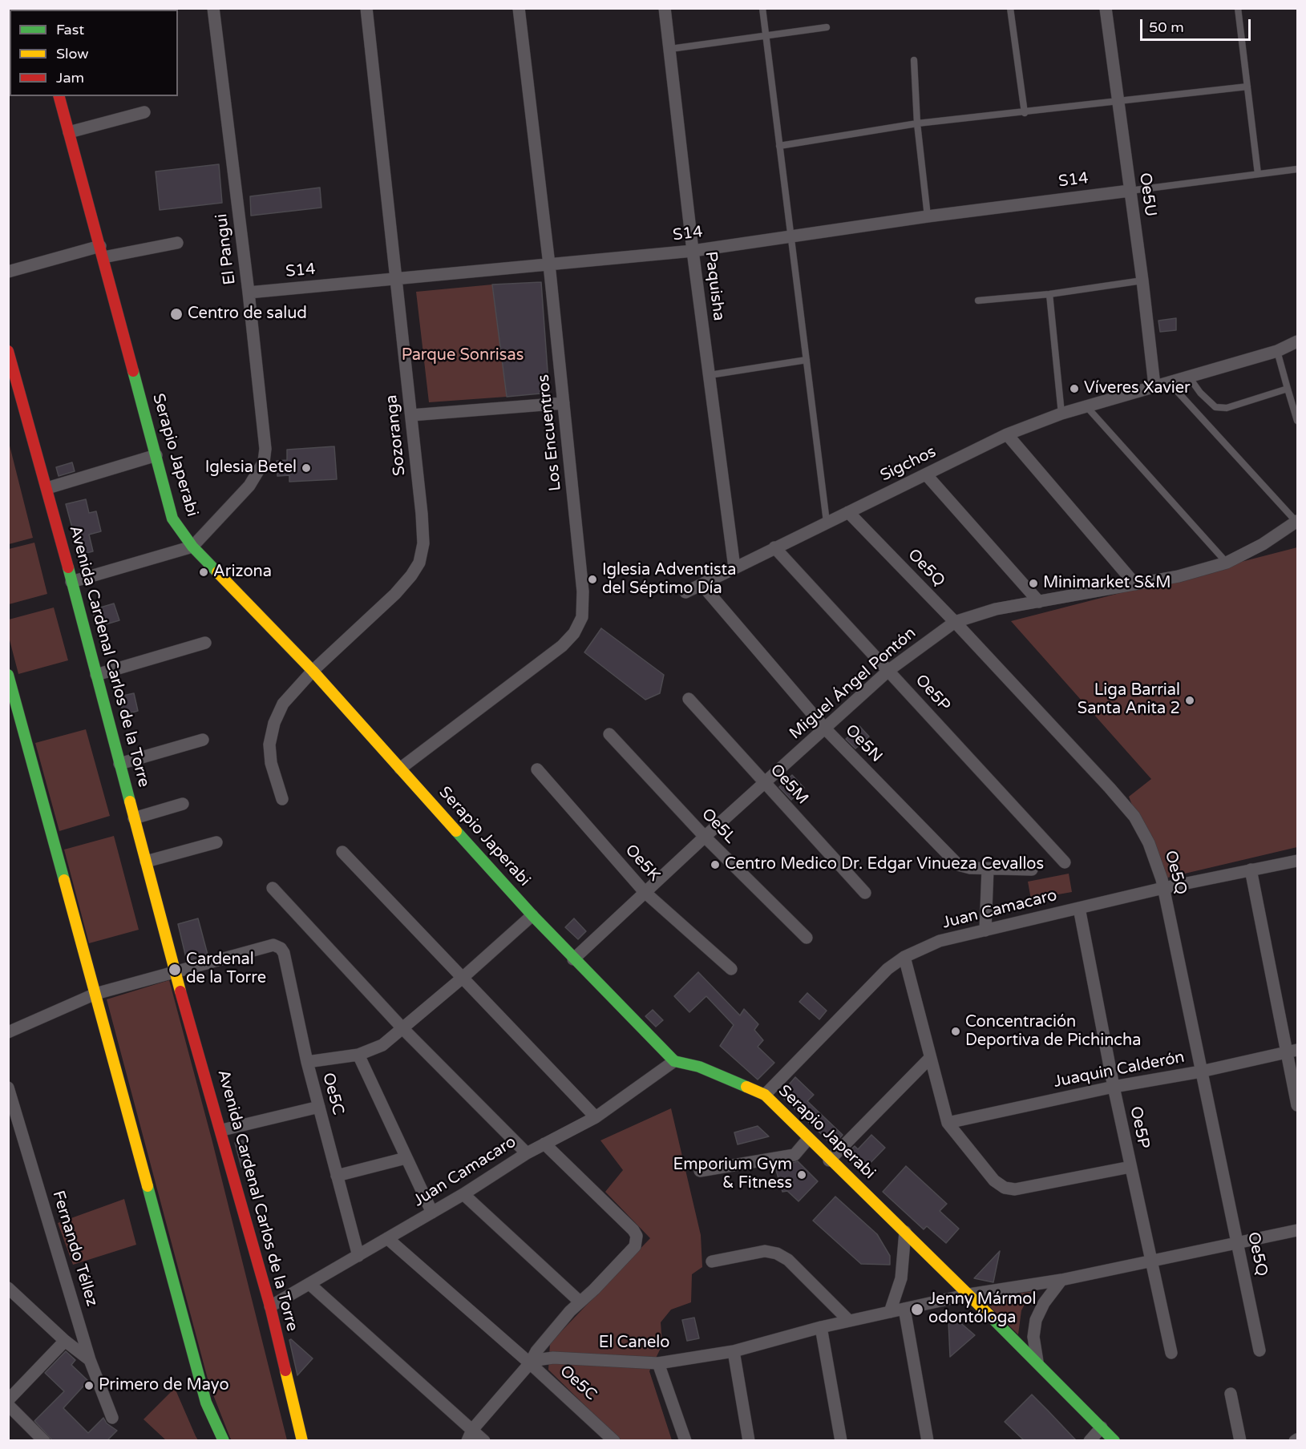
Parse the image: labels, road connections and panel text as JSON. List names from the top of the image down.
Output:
{
  "streets": {
    "street": [
      "S14",
      "Oe5U",
      "El Pangui",
      "Paquisha",
      "Los Encuentros",
      "Sozoranga",
      "Serapio Japerabi",
      "Sigchos",
      "Oe5Q",
      "Avenida Cardenal Carlos de la Torre",
      "Miguel Ángel Pontón",
      "Oe5P",
      "Oe5N",
      "Oe5M",
      "Oe5L",
      "Oe5K",
      "Juan Camacaro",
      "Juaquin Calderón",
      "Oe5C",
      "Fernando Téllez",
      "El Canelo"
    ]
  },
  "crossings": [
    ["S14", "Oe5U"],
    ["S14", "El Pangui"],
    ["S14", "Paquisha"],
    ["S14", "Los Encuentros"],
    ["S14", "Sozoranga"],
    ["Oe5U", "Sigchos"],
    ["El Pangui", "Serapio Japerabi"],
    ["Paquisha", "Sigchos"],
    ["Los Encuentros", "Serapio Japerabi"],
    ["Sozoranga", "Serapio Japerabi"],
    ["Serapio Japerabi", "Miguel Ángel Pontón"],
    ["Serapio Japerabi", "Juan Camacaro"],
    ["Serapio Japerabi", "El Canelo"],
    ["Sigchos", "Oe5Q"],
    ["Sigchos", "Oe5P"],
    ["Sigchos", "Oe5N"],
    ["Oe5Q", "Miguel Ángel Pontón"],
    ["Oe5Q", "Juan Camacaro"],
    ["Oe5Q", "Juaquin Calderón"],
    ["Oe5Q", "El Canelo"],
    ["Avenida Cardenal Carlos de la Torre", "Juan Camacaro"],
    ["Avenida Cardenal Carlos de la Torre", "Oe5C"],
    ["Miguel Ángel Pontón", "Oe5P"],
    ["Miguel Ángel Pontón", "Oe5N"],
    ["Miguel Ángel Pontón", "Oe5M"],
    ["Miguel Ángel Pontón", "Oe5L"],
    ["Miguel Ángel Pontón", "Oe5K"],
    ["Oe5P", "Juan Camacaro"],
    ["Oe5P", "Juaquin Calderón"],
    ["Oe5P", "El Canelo"],
    ["Juan Camacaro", "Oe5C"],
    ["Oe5C", "El Canelo"]
  ],
  "parks": ["Parque Sonrisas"],
  "places": [
    "Centro de salud",
    "Víveres Xavier",
    "Iglesia Betel",
    "Arizona",
    "Iglesia Adventista del Séptimo Día",
    "Minimarket S&M",
    "Liga Barrial Santa Anita 2",
    "Centro Medico Dr. Edgar Vinueza Cevallos",
    "Cardenal de la Torre",
    "Concentración Deportiva de Pichincha",
    "Emporium Gym & Fitness",
    "Jenny Mármol odontóloga",
    "Primero de Mayo"
  ],
  "legend": ["Fast", "Slow", "Jam"],
  "scale_bar": "50 m"
}
